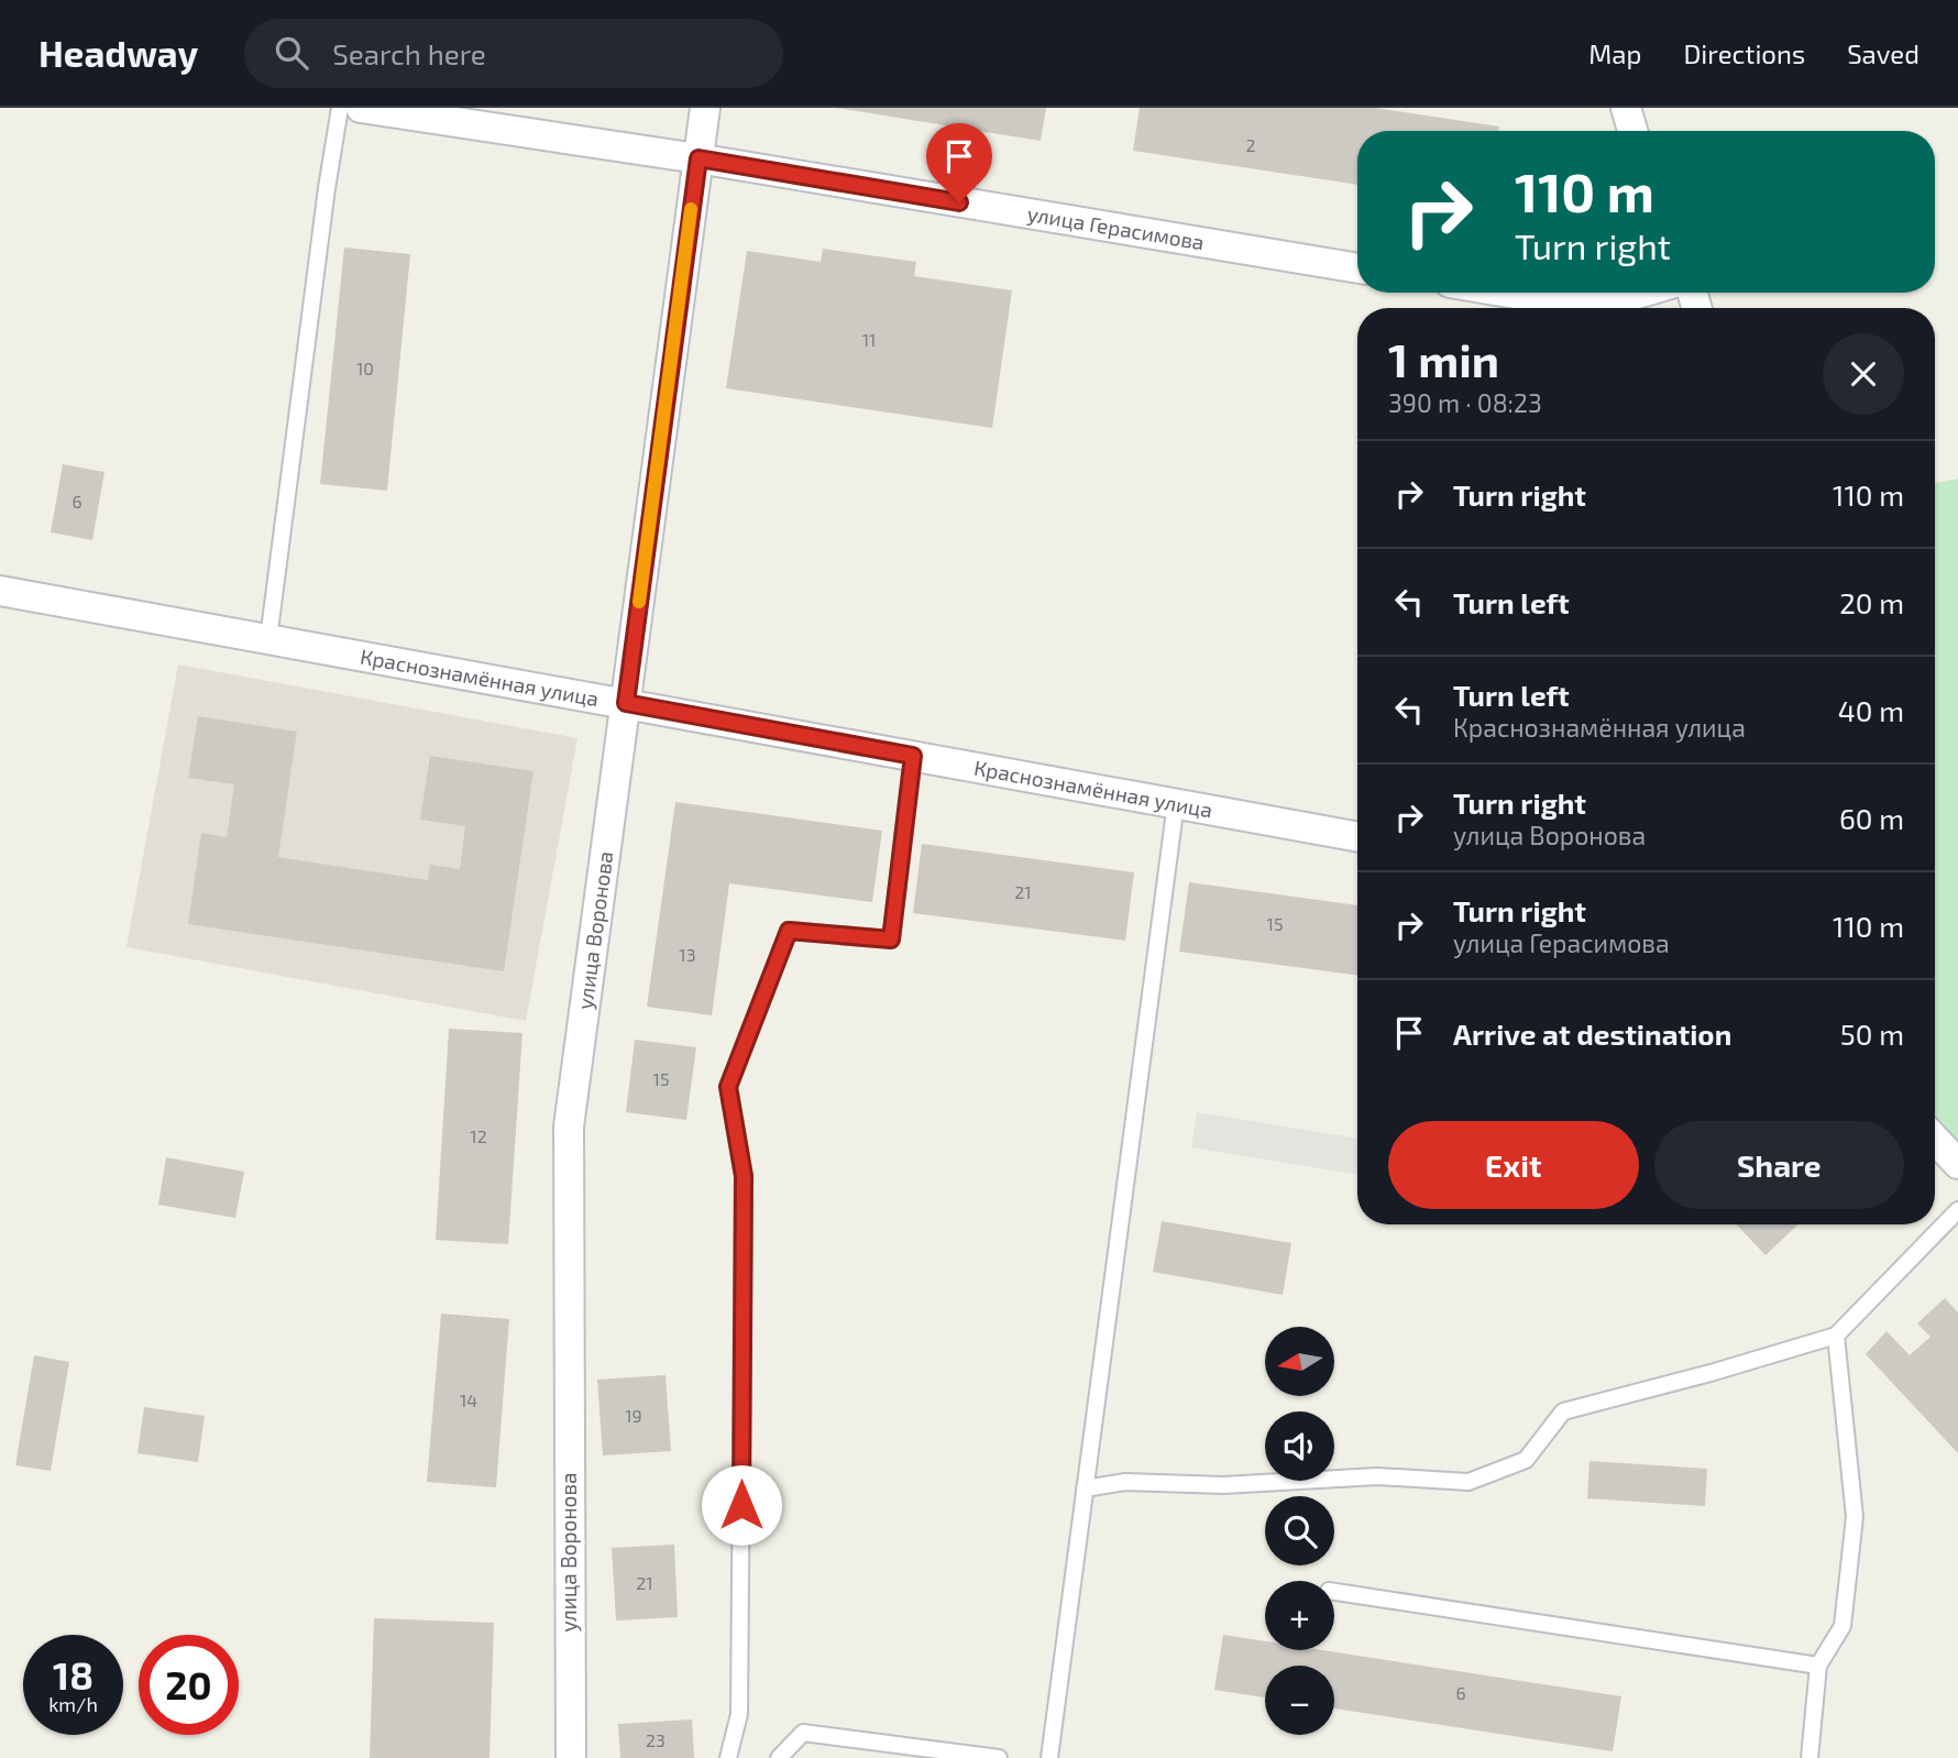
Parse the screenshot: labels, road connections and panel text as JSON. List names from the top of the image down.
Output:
{
  "streets": {
    "street": ["улица Герасимова", "Краснознамённая улица", "улица Воронова"]
  },
  "crossings": [
    ["улица Герасимова", "улица Воронова"],
    ["Краснознамённая улица", "улица Воронова"]
  ],
  "house_numbers": [
    "2",
    "11",
    "10",
    "6",
    "21",
    "15",
    "13",
    "15",
    "12",
    "14",
    "19",
    "21",
    "6",
    "23"
  ],
  "north": "left",
  "page": {
    "header": "Headway",
    "search": "Search here",
    "nav": ["Map", "Directions", "Saved"],
    "turn": ["110 m", "Turn right"],
    "heading": ["1 min", "390 m · 08:23"],
    "list": [
      {
        "name": "Turn right",
        "value": "110 m"
      },
      {
        "name": "Turn left",
        "value": "20 m"
      },
      {
        "name": "Turn left",
        "note": "Краснознамённая улица",
        "value": "40 m"
      },
      {
        "name": "Turn right",
        "note": "улица Воронова",
        "value": "60 m"
      },
      {
        "name": "Turn right",
        "note": "улица Герасимова",
        "value": "110 m"
      },
      {
        "name": "Arrive at destination",
        "value": "50 m"
      }
    ],
    "buttons": ["Exit", "Share"],
    "map_buttons": ["+", "−"],
    "speed": "18 km/h",
    "limit": "20"
  }
}
